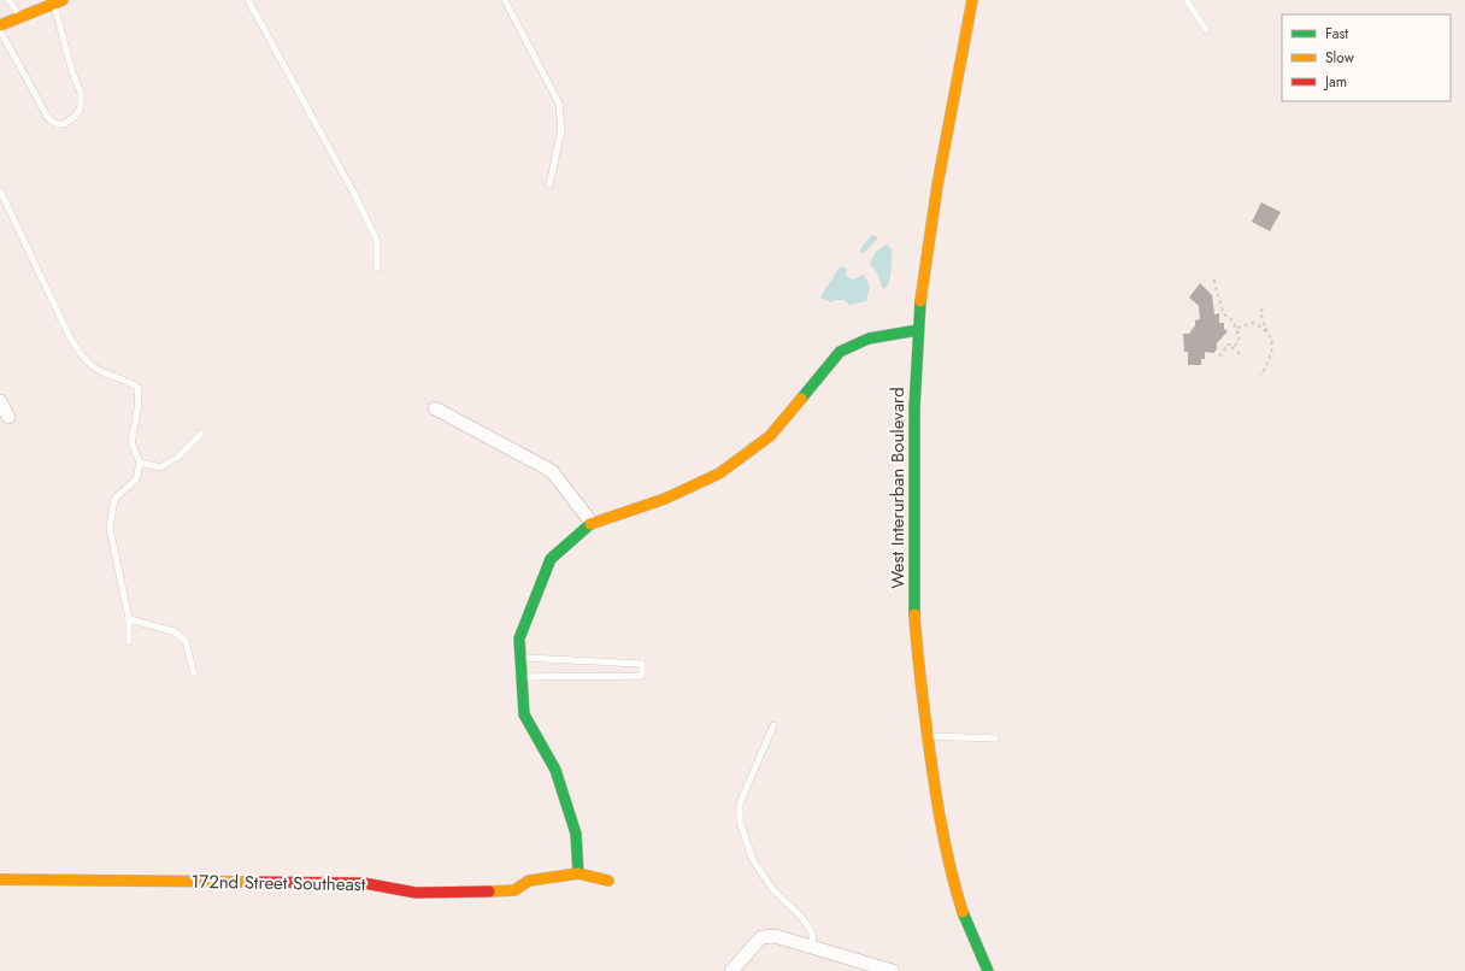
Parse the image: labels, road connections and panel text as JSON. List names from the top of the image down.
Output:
{
  "streets": {
    "street": ["West Interurban Boulevard", "172nd Street Southeast"]
  },
  "legend": ["Fast", "Slow", "Jam"]
}
